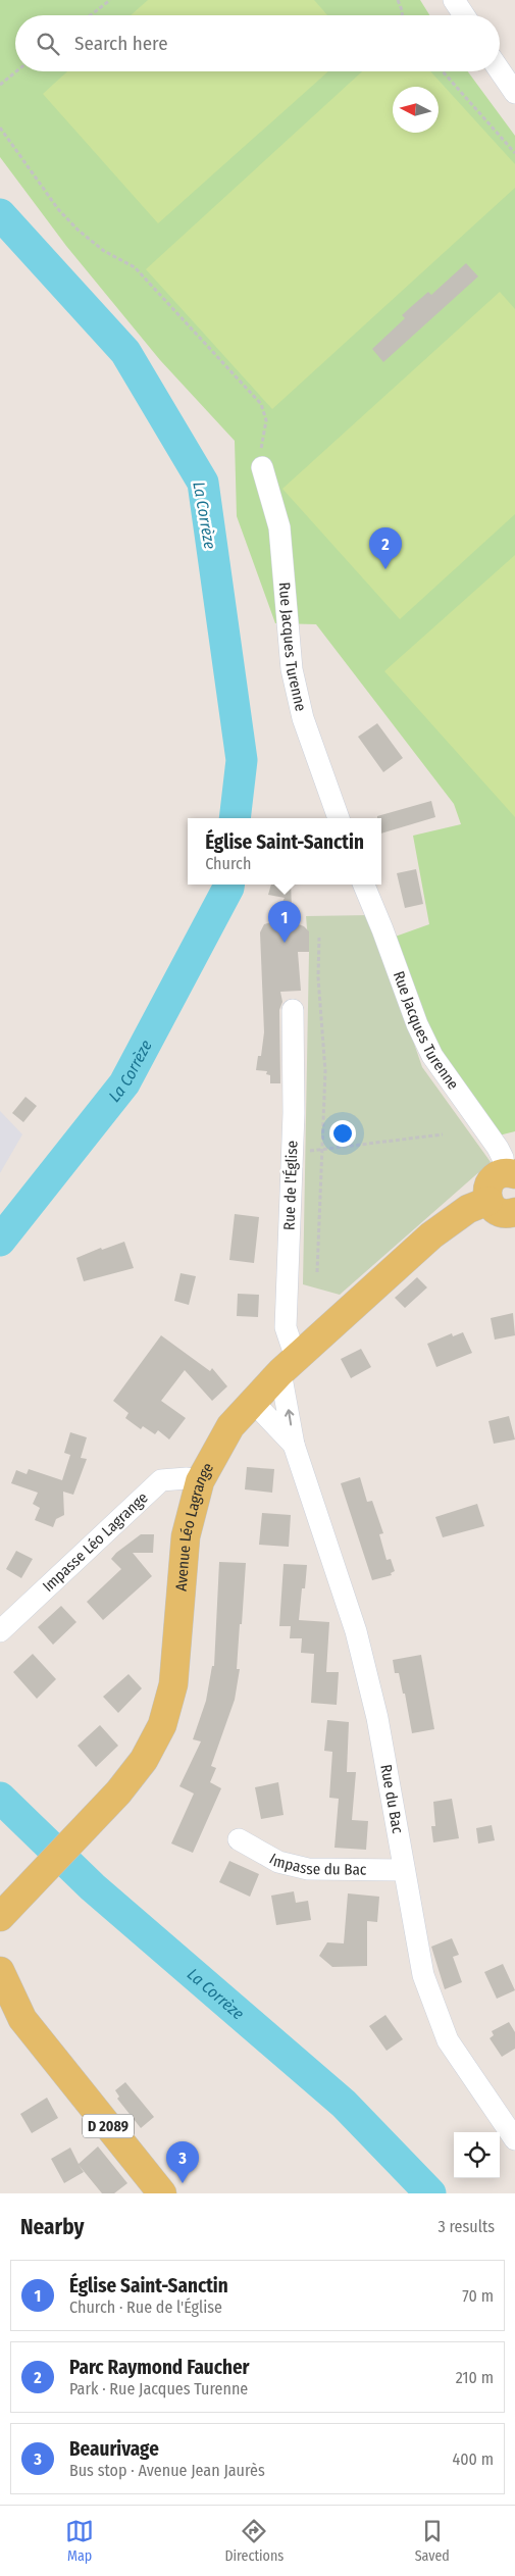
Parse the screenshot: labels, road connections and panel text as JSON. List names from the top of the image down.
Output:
{
  "streets": {
    "main road": ["Avenue Léo Lagrange", "D 2089"],
    "street": [
      "Rue Jacques Turenne",
      "Rue de l'Église",
      "Impasse Léo Lagrange",
      "Rue du Bac",
      "Impasse du Bac"
    ]
  },
  "crossings": [
    ["Rue de l'Église", "Avenue Léo Lagrange"],
    ["Rue de l'Église", "Rue du Bac"],
    ["Avenue Léo Lagrange", "Impasse Léo Lagrange"],
    ["Avenue Léo Lagrange", "Rue du Bac"],
    ["Rue du Bac", "Impasse du Bac"]
  ],
  "water": ["La Corrèze"],
  "north": "left",
  "page": {
    "search": "Search here",
    "pins": ["2", "1", "3"],
    "popup": ["Église Saint-Sanctin", "Church"],
    "heading": ["Nearby", "3 results"],
    "list": [
      {
        "mark": "1",
        "name": "Église Saint-Sanctin",
        "note": "Church · Rue de l'Église",
        "value": "70 m"
      },
      {
        "mark": "2",
        "name": "Parc Raymond Faucher",
        "note": "Park · Rue Jacques Turenne",
        "value": "210 m"
      },
      {
        "mark": "3",
        "name": "Beaurivage",
        "note": "Bus stop · Avenue Jean Jaurès",
        "value": "400 m"
      }
    ],
    "nav": ["Map", "Directions", "Saved"]
  }
}
